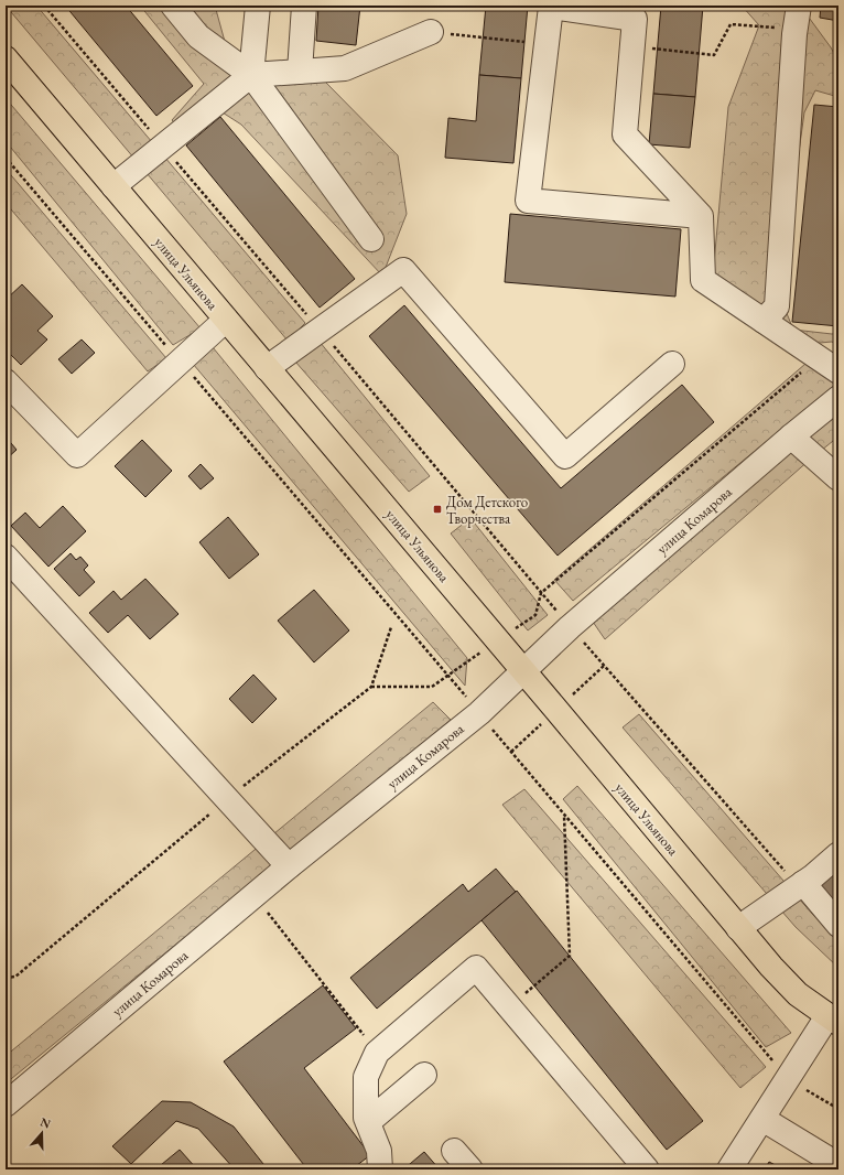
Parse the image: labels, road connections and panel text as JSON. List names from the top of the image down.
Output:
{
  "streets": {
    "main road": ["улица Ульянова"],
    "street": ["улица Комарова"]
  },
  "crossings": [
    ["улица Ульянова", "улица Комарова"]
  ],
  "places": {
    "transit": ["Дом Детского Творчества"]
  },
  "north": "top"
}
